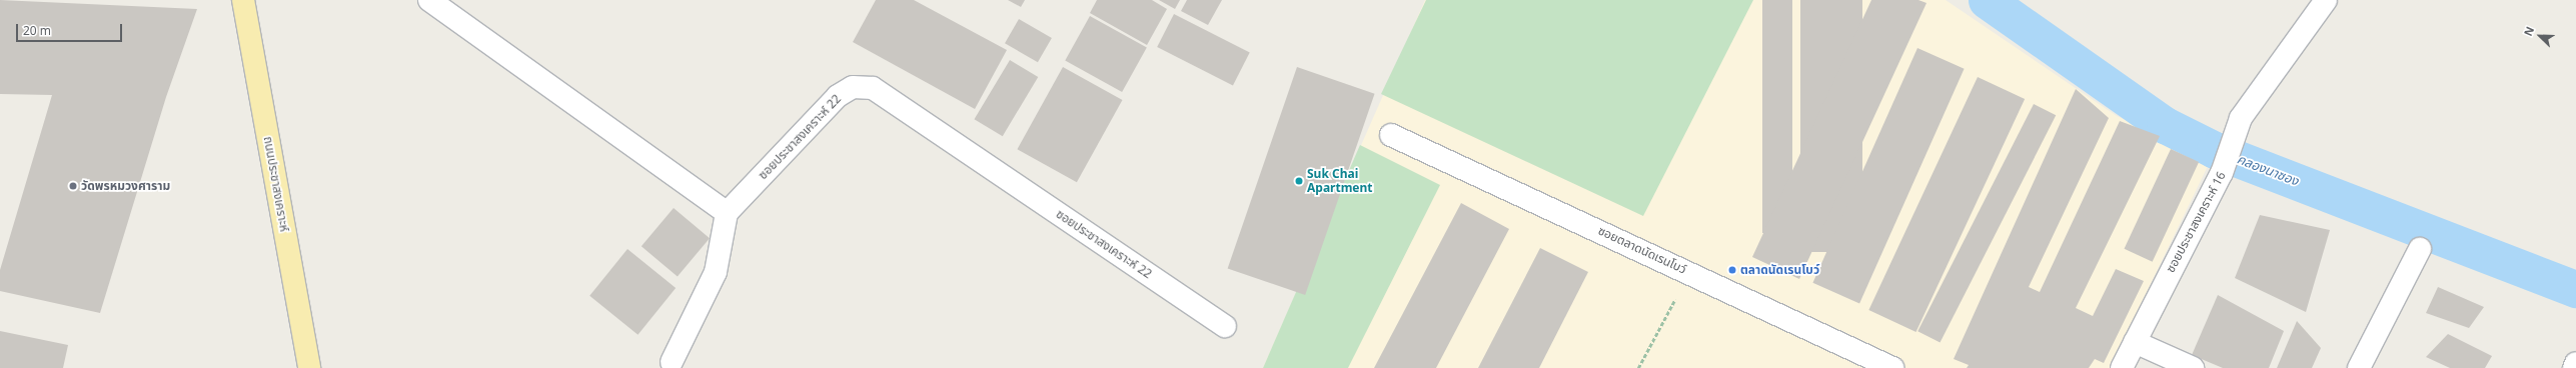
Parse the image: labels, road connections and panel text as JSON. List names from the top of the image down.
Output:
{
  "streets": {
    "main road": ["ถนนประชาสงเคราะห์"],
    "street": ["ซอยประชาสงเคราะห์ 22", "ซอยประชาสงเคราะห์ 16", "ซอยตลาดนัดเรนโบว์"]
  },
  "water": ["คลองนาซอง"],
  "places": ["Suk Chai Apartment", "วัดพรหมวงศาราม", "ตลาดนัดเรนโบว์"],
  "scale_bar": "20 m",
  "north": "top left"
}
